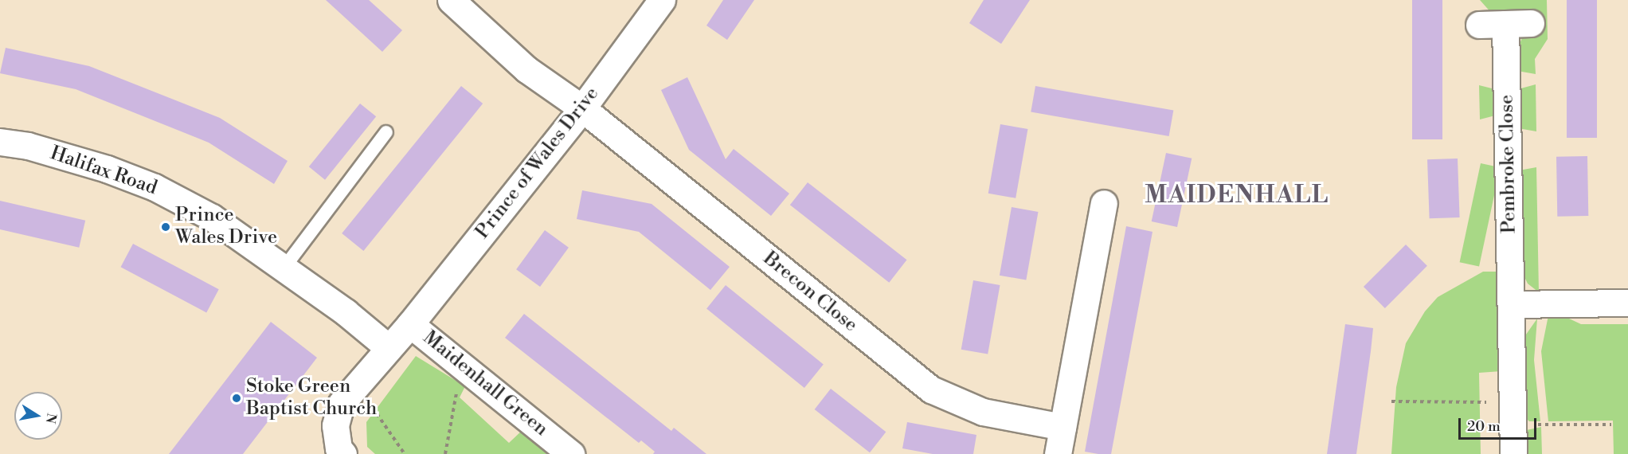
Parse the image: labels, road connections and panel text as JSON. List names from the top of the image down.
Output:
{
  "streets": {
    "street": [
      "Prince of Wales Drive",
      "Pembroke Close",
      "Halifax Road",
      "Brecon Close",
      "Maidenhall Green"
    ]
  },
  "crossings": [
    ["Prince of Wales Drive", "Brecon Close"],
    ["Prince of Wales Drive", "Maidenhall Green"],
    ["Halifax Road", "Maidenhall Green"]
  ],
  "districts": ["MAIDENHALL"],
  "places": ["Prince Wales Drive", "Stoke Green Baptist Church"],
  "scale_bar": "20 m",
  "north": "right"
}
